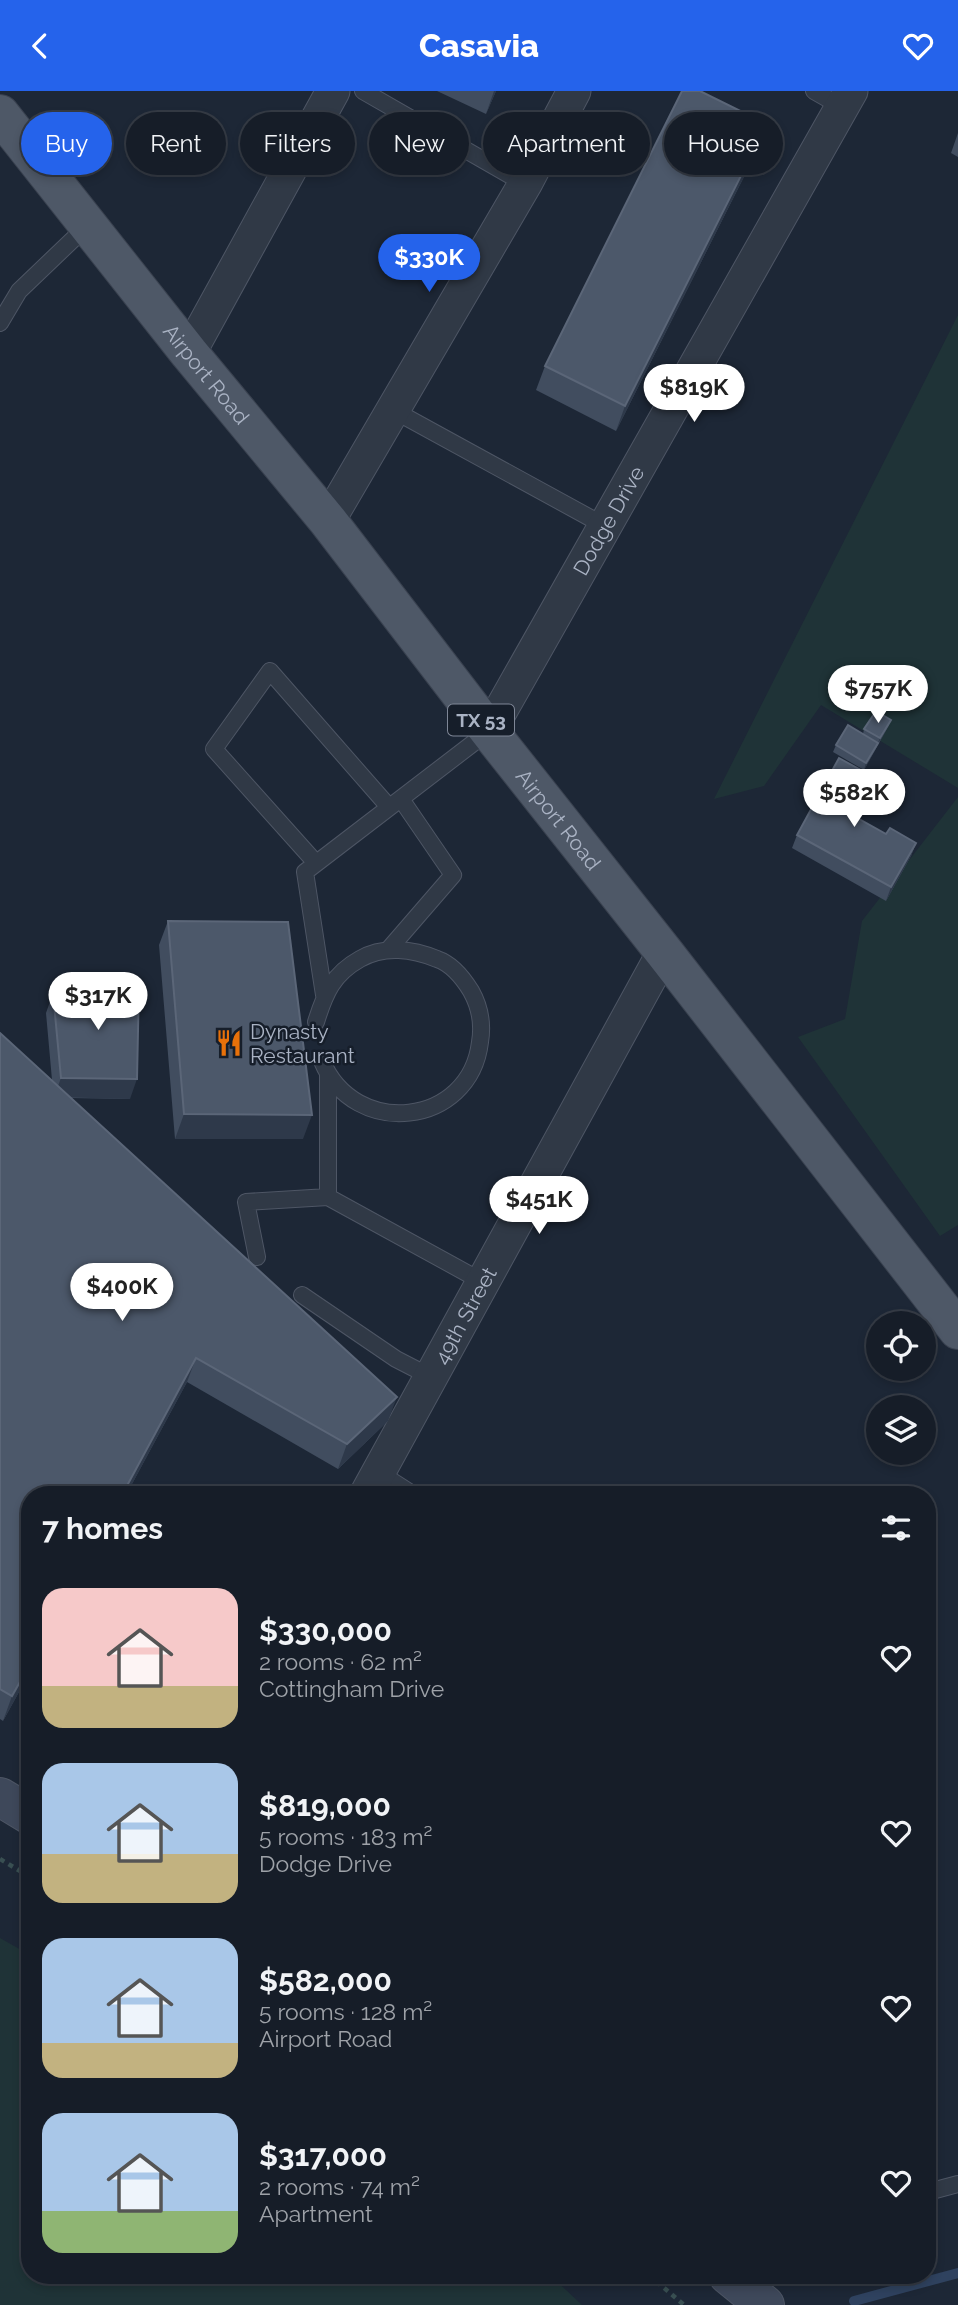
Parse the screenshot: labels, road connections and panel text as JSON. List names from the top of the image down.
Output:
{
  "streets": {
    "main road": ["Airport Road", "TX 53"],
    "street": ["Dodge Drive", "49th Street"]
  },
  "crossings": [
    ["Airport Road", "Dodge Drive"],
    ["Airport Road", "49th Street"]
  ],
  "places": {
    "restaurant": ["Dynasty Restaurant"]
  },
  "page": {
    "header": "Casavia",
    "chip": [
      "Buy",
      "Rent",
      "Filters",
      "New",
      "Apartment",
      "House"
    ],
    "price": [
      "$330K",
      "$819K",
      "$757K",
      "$582K",
      "$317K",
      "$451K",
      "$400K"
    ],
    "heading": "7 homes",
    "list": [
      {
        "name": "$330,000",
        "note": "2 rooms · 62 m² · Cottingham Drive"
      },
      {
        "name": "$819,000",
        "note": "5 rooms · 183 m² · Dodge Drive"
      },
      {
        "name": "$582,000",
        "note": "5 rooms · 128 m² · Airport Road"
      },
      {
        "name": "$317,000",
        "note": "2 rooms · 74 m² · Apartment"
      }
    ]
  }
}
